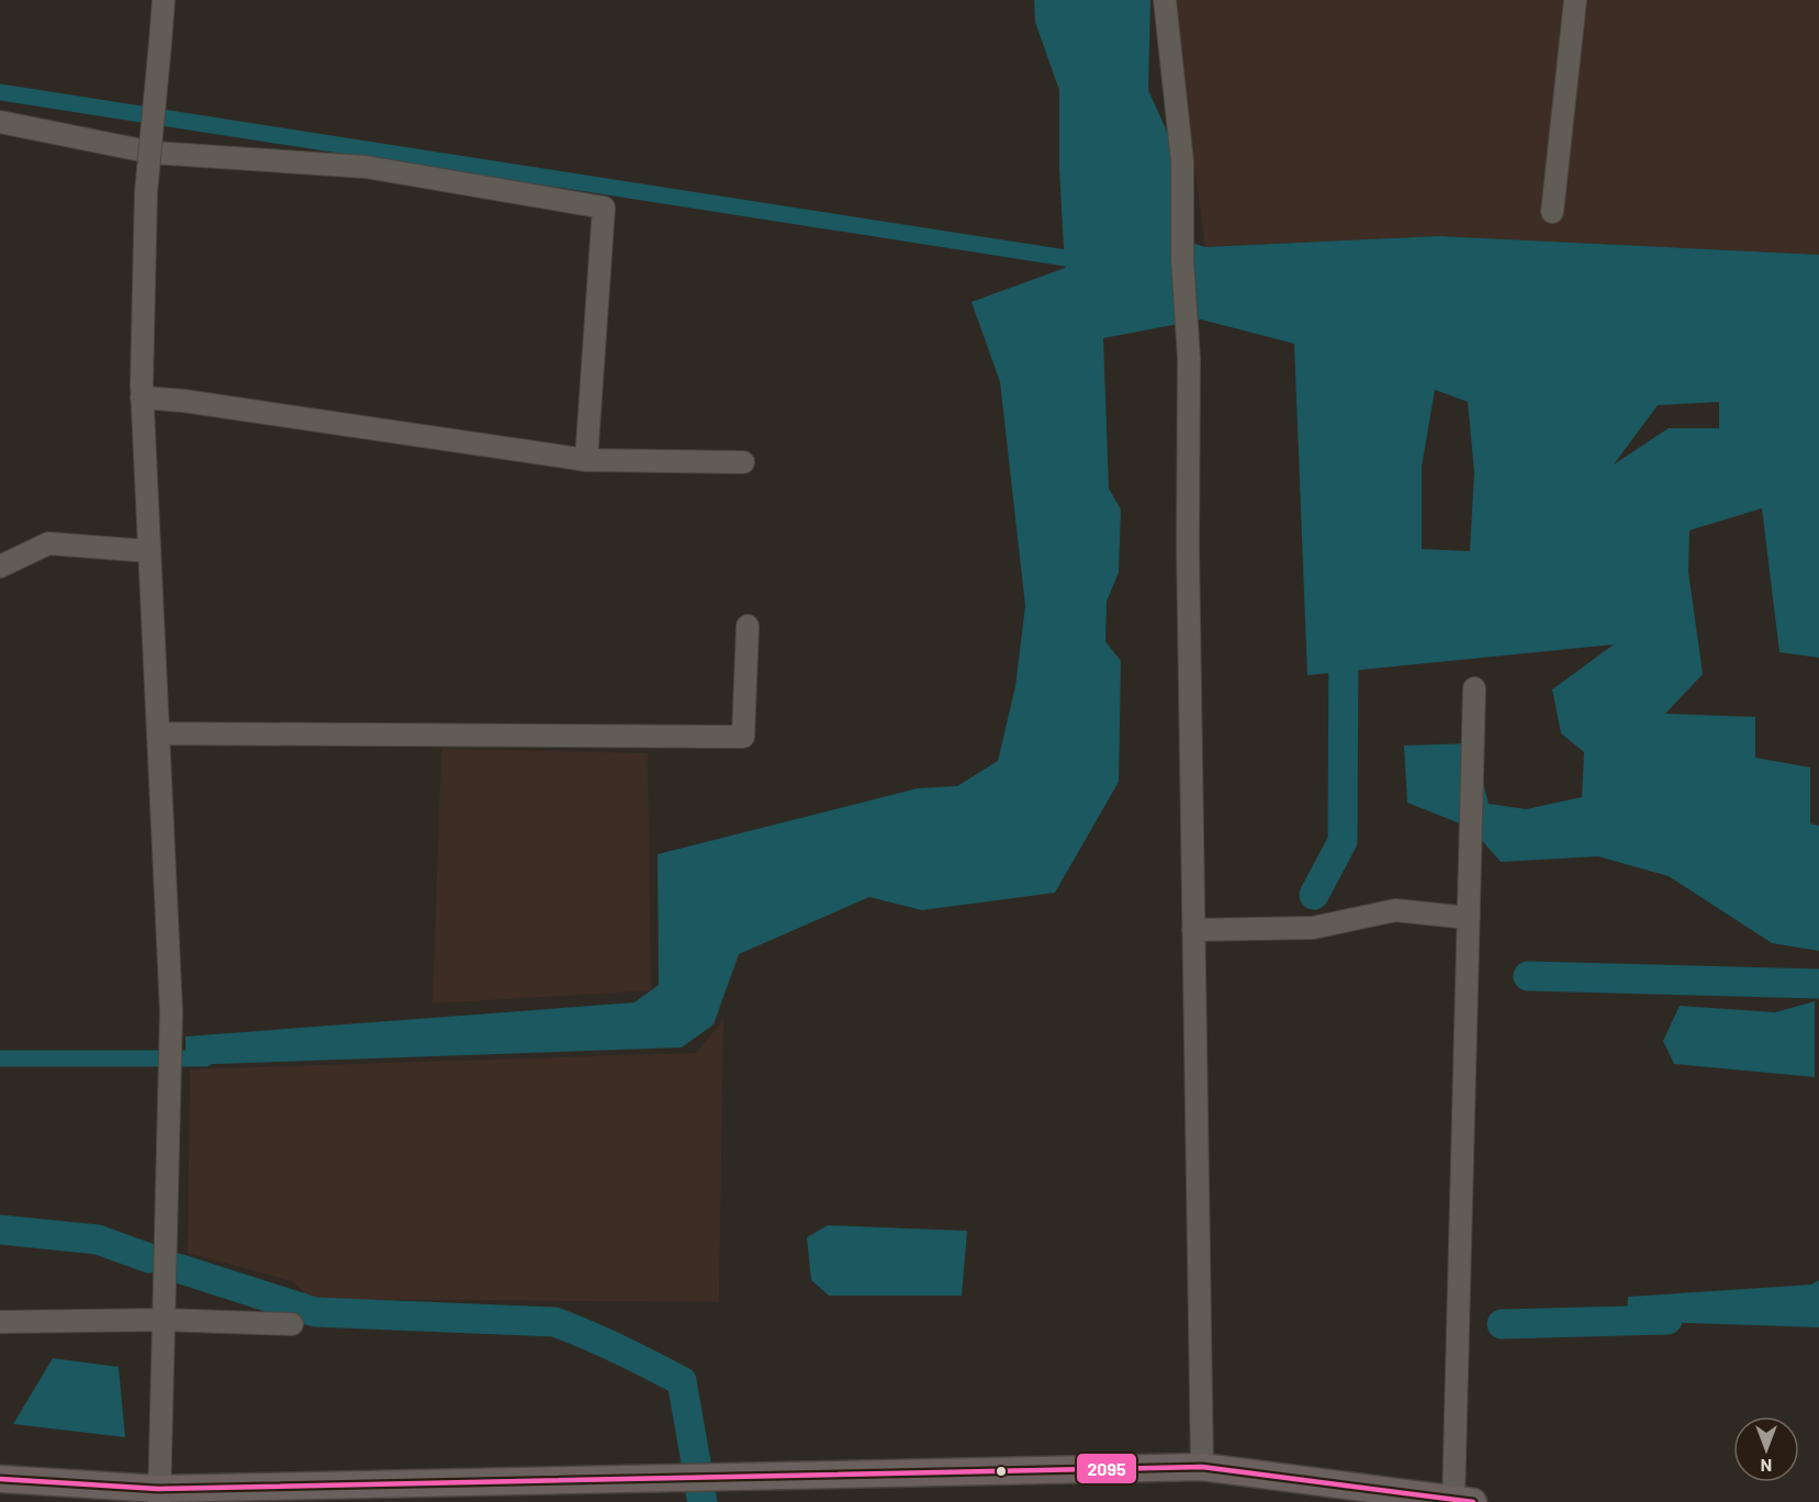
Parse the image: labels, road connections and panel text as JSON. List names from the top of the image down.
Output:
{
  "lines": ["transit line 2095"],
  "north": "bottom"
}
